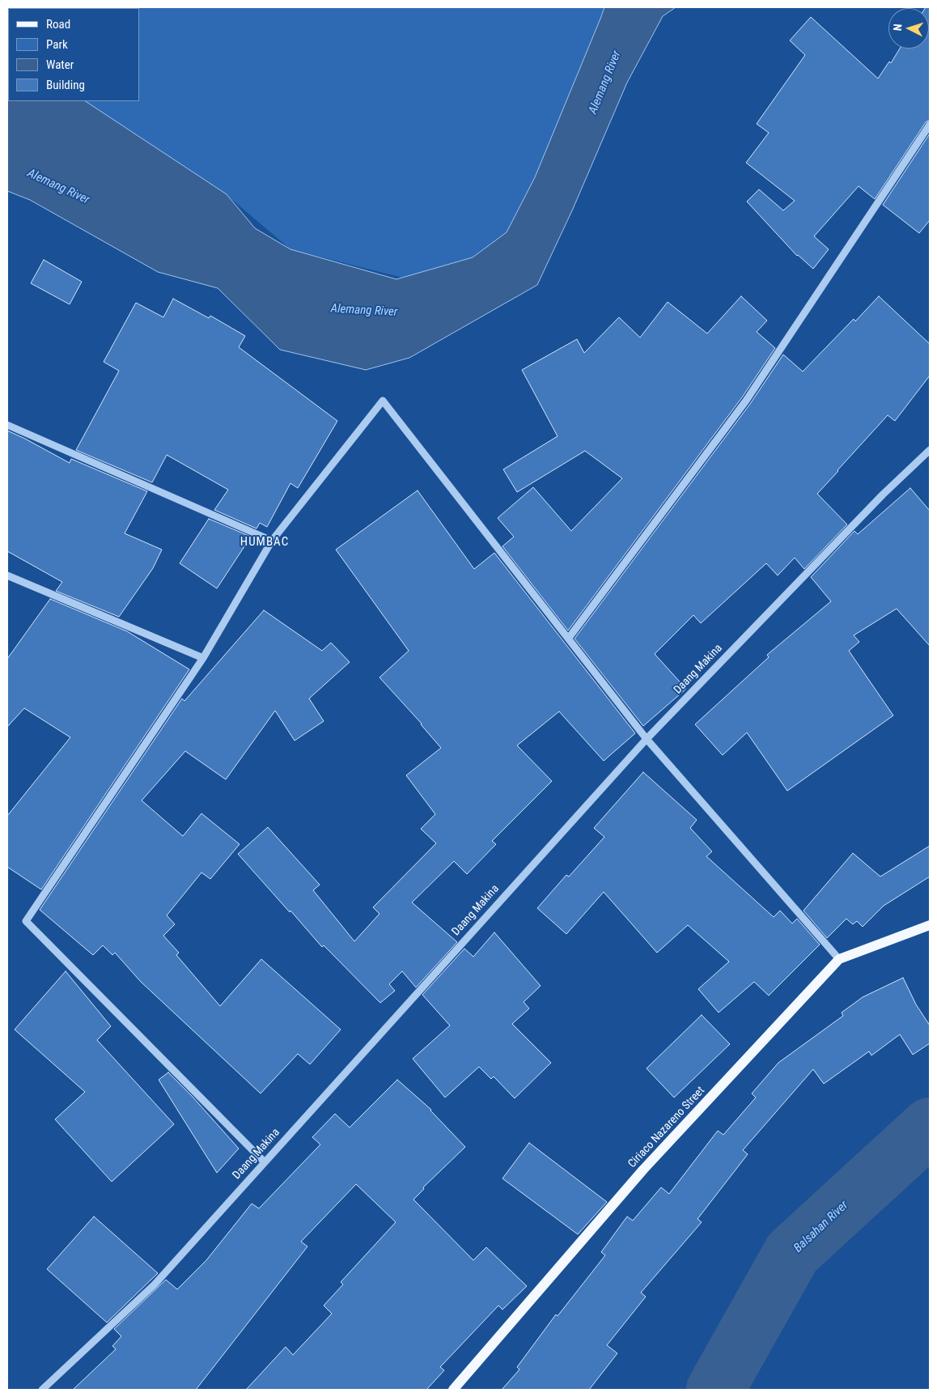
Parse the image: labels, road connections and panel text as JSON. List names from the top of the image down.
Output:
{
  "streets": {
    "main road": ["Ciriaco Nazareno Street"],
    "street": ["Daang Makina"]
  },
  "districts": ["HUMBAC"],
  "water": ["Alemang River", "Balsahan River"],
  "legend": [
    "Road",
    "Park",
    "Water",
    "Building"
  ],
  "north": "left"
}
